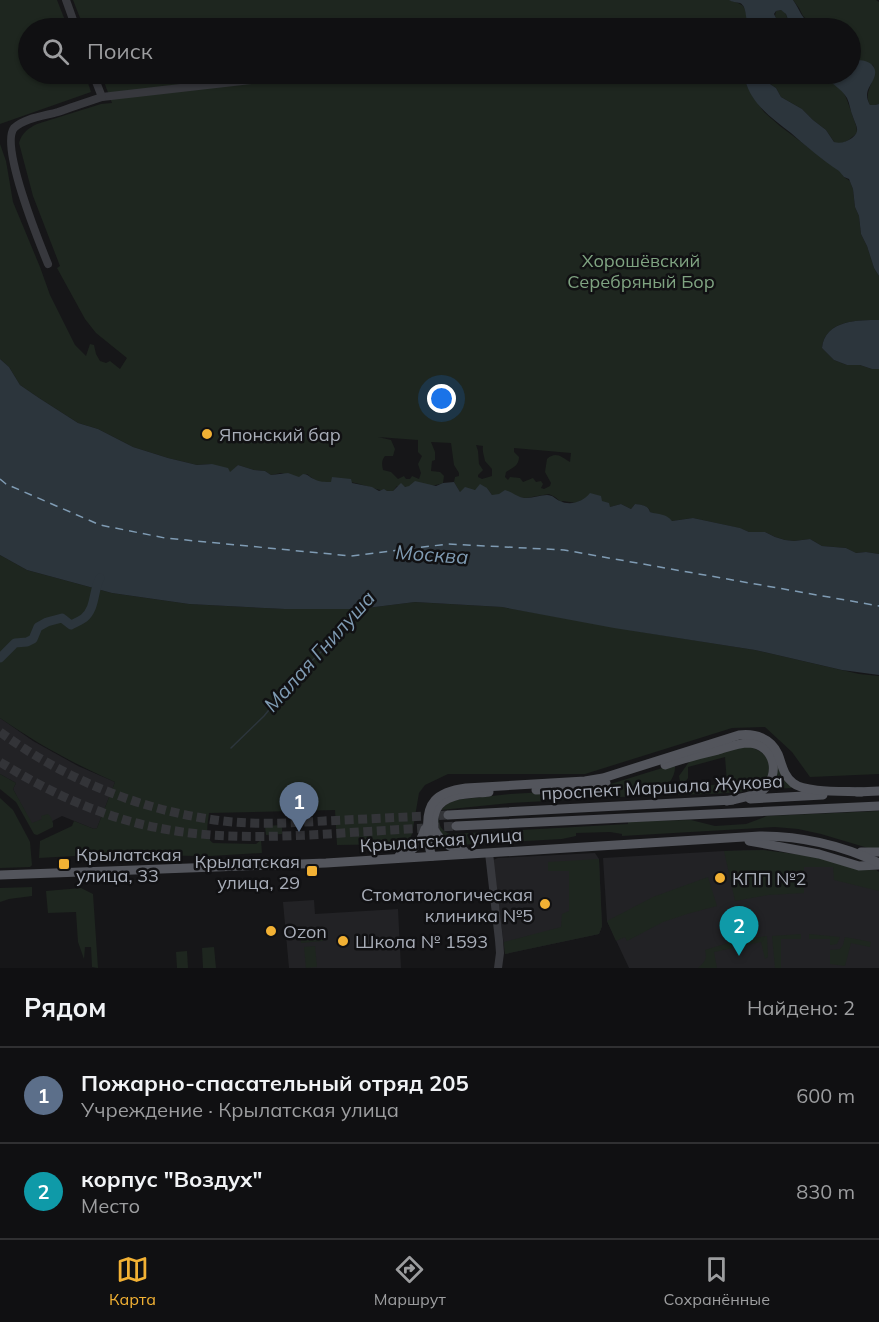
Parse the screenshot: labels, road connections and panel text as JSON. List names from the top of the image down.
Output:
{
  "streets": {
    "main road": ["проспект Маршала Жукова", "Крылатская улица"]
  },
  "water": ["Москва", "Малая Гнилуша"],
  "parks": ["Хорошёвский Серебряный Бор"],
  "places": {
    "other": [
      "Японский бар",
      "КПП №2",
      "Стоматологическая клиника №5",
      "Ozon",
      "Школа № 1593"
    ],
    "transit": ["Крылатская улица, 33", "Крылатская улица, 29"]
  },
  "page": {
    "search": "Поиск",
    "pins": ["1", "2"],
    "heading": ["Рядом", "Найдено: 2"],
    "list": [
      {
        "mark": "1",
        "name": "Пожарно-спасательный отряд 205",
        "note": "Учреждение · Крылатская улица",
        "value": "600 m"
      },
      {
        "mark": "2",
        "name": "корпус \"Воздух\"",
        "note": "Место",
        "value": "830 m"
      }
    ],
    "nav": ["Карта", "Маршрут", "Сохранённые"]
  }
}
